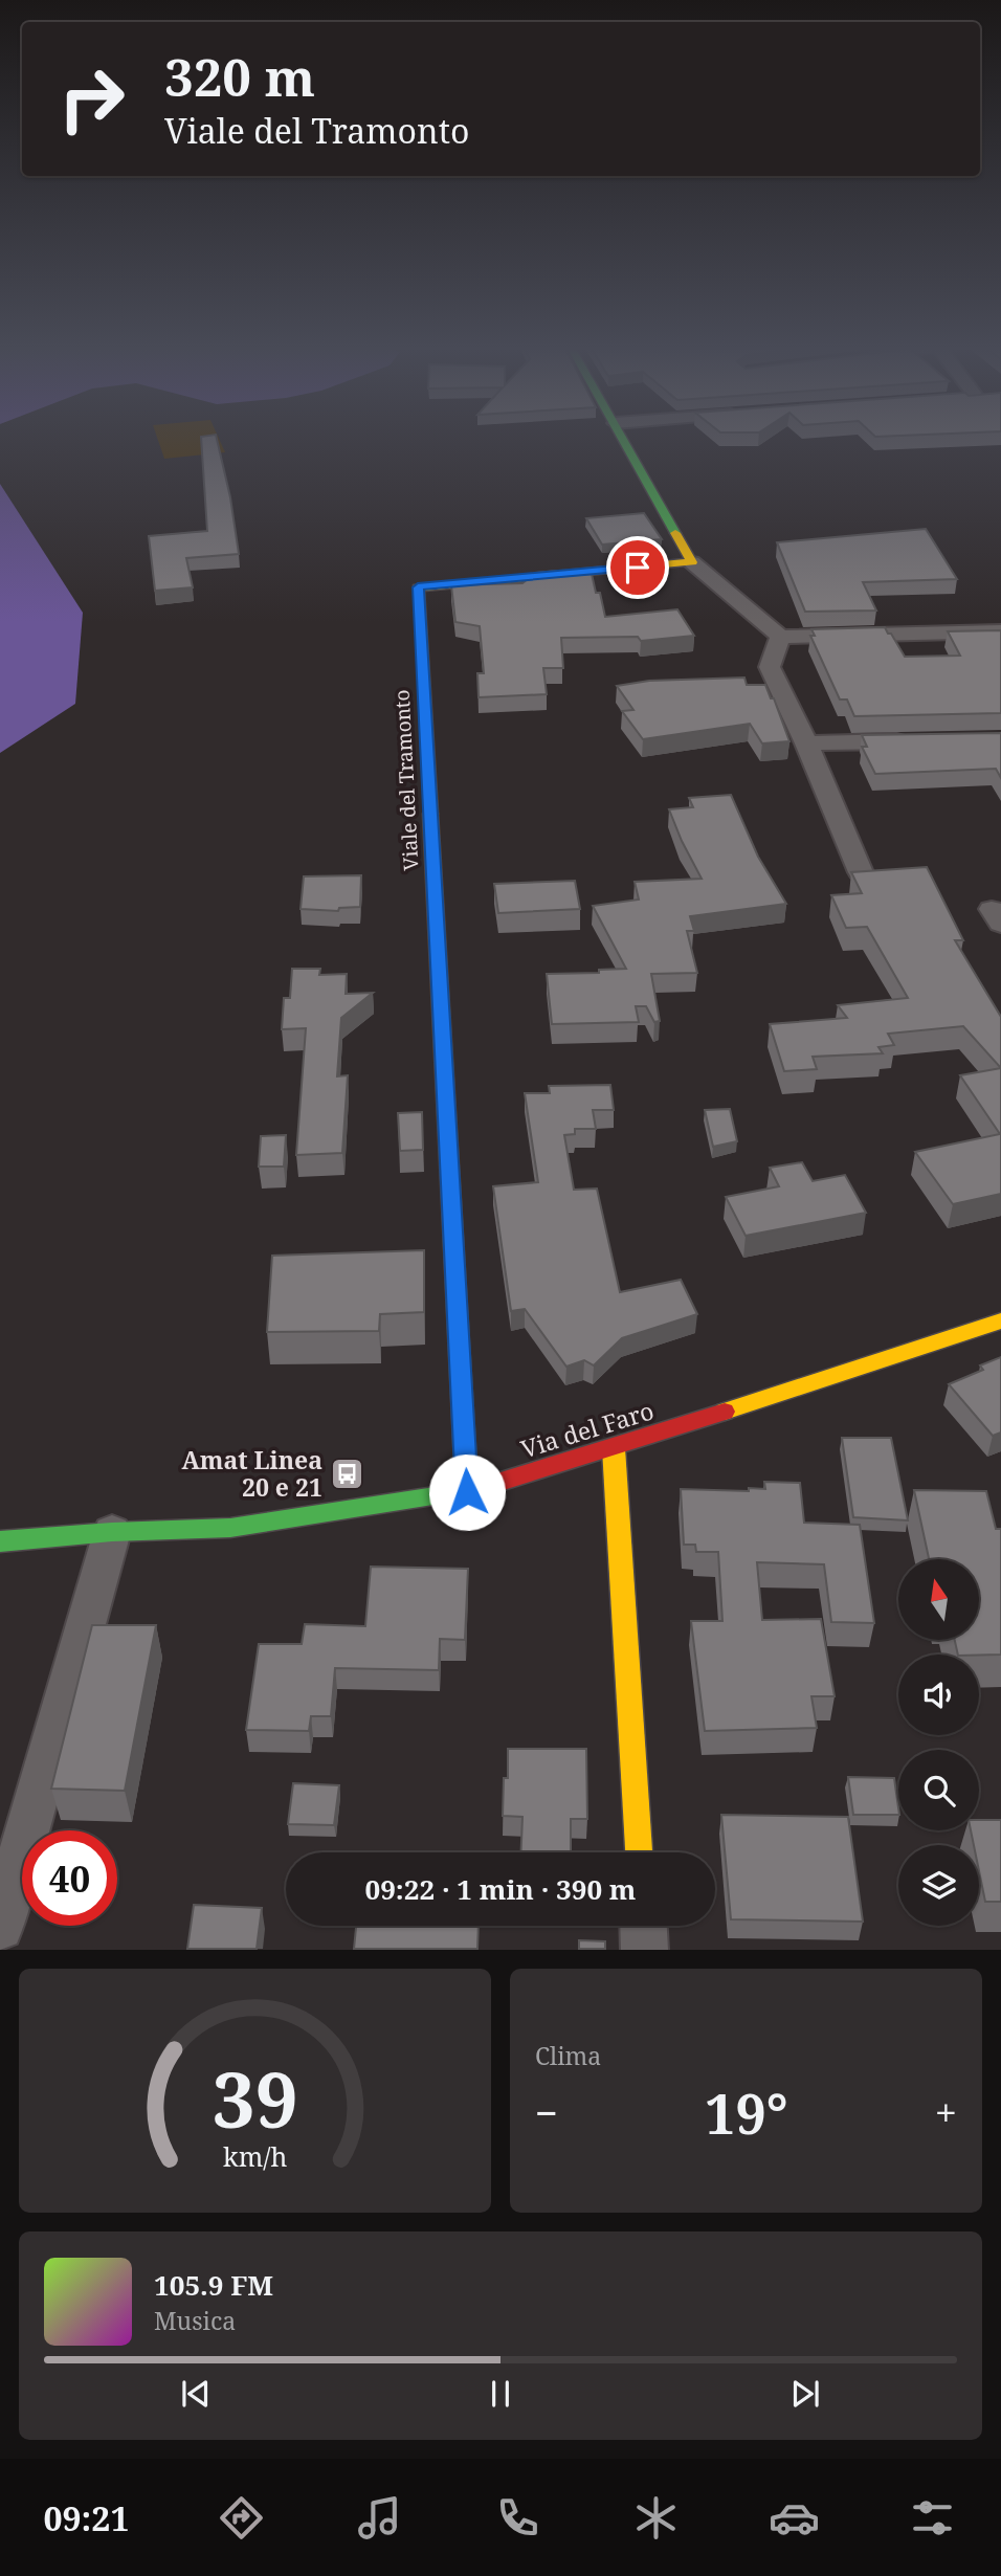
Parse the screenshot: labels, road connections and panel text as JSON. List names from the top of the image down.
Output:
{
  "streets": {
    "street": ["Viale del Tramonto", "Via del Faro"]
  },
  "crossings": [
    ["Viale del Tramonto", "Via del Faro"]
  ],
  "places": {
    "bus stop": ["Amat Linea 20 e 21"]
  },
  "north": "top",
  "page": {
    "turn": ["320 m", "Viale del Tramonto"],
    "limit": "40",
    "trip": "09:22 · 1 min · 390 m",
    "tile": "Clima",
    "heat": ["−", "19°", "+"],
    "song": ["105.9 FM", "Musica"],
    "tabs": "09:21",
    "gauge": ["39", "km/h"]
  }
}
